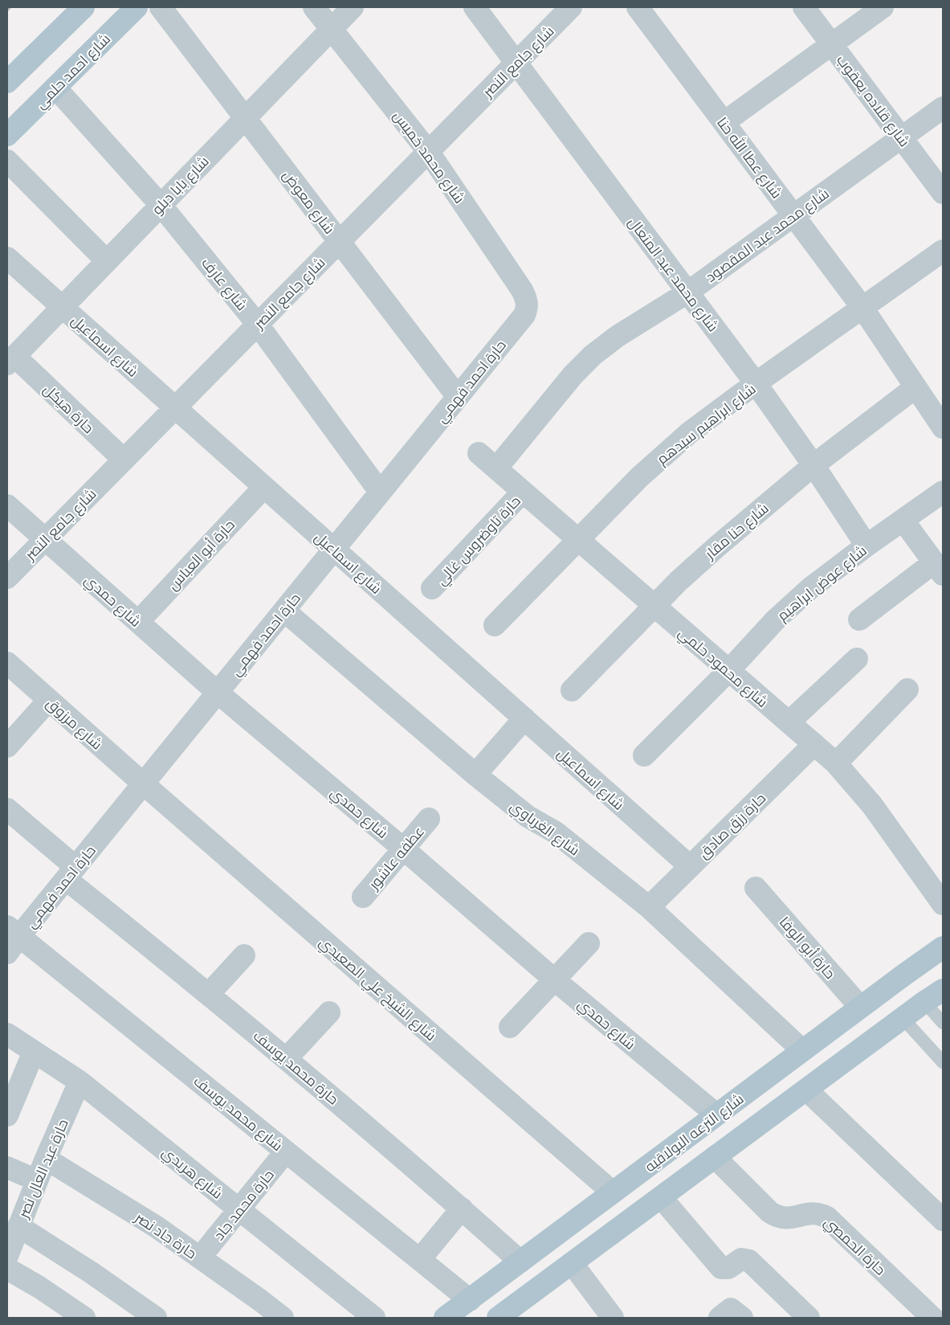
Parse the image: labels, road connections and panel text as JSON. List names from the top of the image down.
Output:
{
  "streets": {
    "main road": ["شارع احمد حلمي", "شارع الترعه البولاقيه"],
    "street": [
      "شارع جامع النصر",
      "شارع قلاده يعقوب",
      "شارع محمد خميس",
      "شارع عطا الله حنا",
      "شارع بابا دبلو",
      "شارع معوض",
      "شارع محمد عبد المقصود",
      "شارع محمد عبد المتعال",
      "شارع عارف",
      "شارع اسماعيل",
      "حارة احمد فهمي",
      "حارة هيكل",
      "شارع ابراهيم سيدهم",
      "شارع حنا مقار",
      "حارة تاوضروس غالي",
      "حارة أبو العباس",
      "شارع عوض ابراهيم",
      "شارع حمدي",
      "شارع محمود حلمي",
      "شارع مرزوق",
      "حارة رزق صادق",
      "شارع الغرباوي",
      "عطفه عاشور",
      "حارة أبو الوفا",
      "شارع الشيخ علي الصعيدي",
      "حارة محمد يوسف",
      "شارع محمد يوسف",
      "حارة عبد العال نصر",
      "شارع هريدي",
      "حارة محمد جاد",
      "حارة جاد نصر",
      "حارة الحمصي"
    ]
  },
  "crossings": [
    ["شارع جامع النصر", "شارع محمد خميس"],
    ["شارع جامع النصر", "شارع معوض"],
    ["شارع جامع النصر", "شارع محمد عبد المتعال"],
    ["شارع جامع النصر", "شارع عارف"],
    ["شارع جامع النصر", "شارع اسماعيل"],
    ["شارع جامع النصر", "حارة هيكل"],
    ["شارع جامع النصر", "شارع حمدي"],
    ["شارع احمد حلمي", "شارع عارف"],
    ["شارع قلاده يعقوب", "شارع محمد عبد المقصود"],
    ["شارع محمد خميس", "شارع بابا دبلو"],
    ["شارع محمد خميس", "حارة احمد فهمي"],
    ["شارع عطا الله حنا", "شارع محمد عبد المقصود"],
    ["شارع عطا الله حنا", "شارع ابراهيم سيدهم"],
    ["شارع عطا الله حنا", "شارع حنا مقار"],
    ["شارع بابا دبلو", "شارع معوض"],
    ["شارع بابا دبلو", "شارع عارف"],
    ["شارع بابا دبلو", "شارع اسماعيل"],
    ["شارع بابا دبلو", "حارة هيكل"],
    ["شارع معوض", "حارة احمد فهمي"],
    ["شارع محمد عبد المقصود", "شارع محمد عبد المتعال"],
    ["شارع محمد عبد المقصود", "شارع محمود حلمي"],
    ["شارع محمد عبد المتعال", "شارع ابراهيم سيدهم"],
    ["شارع محمد عبد المتعال", "شارع حنا مقار"],
    ["شارع محمد عبد المتعال", "شارع عوض ابراهيم"],
    ["شارع عارف", "حارة احمد فهمي"],
    ["شارع اسماعيل", "حارة احمد فهمي"],
    ["شارع اسماعيل", "حارة أبو العباس"],
    ["شارع اسماعيل", "حارة رزق صادق"],
    ["حارة احمد فهمي", "شارع حمدي"],
    ["حارة احمد فهمي", "شارع مرزوق"],
    ["حارة احمد فهمي", "شارع الغرباوي"],
    ["حارة احمد فهمي", "شارع الشيخ علي الصعيدي"],
    ["حارة احمد فهمي", "حارة محمد يوسف"],
    ["حارة احمد فهمي", "شارع محمد يوسف"],
    ["شارع ابراهيم سيدهم", "شارع محمود حلمي"],
    ["شارع حنا مقار", "شارع محمود حلمي"],
    ["حارة تاوضروس غالي", "شارع محمود حلمي"],
    ["حارة أبو العباس", "شارع حمدي"],
    ["شارع عوض ابراهيم", "شارع محمود حلمي"],
    ["شارع حمدي", "عطفه عاشور"],
    ["شارع حمدي", "شارع الترعه البولاقيه"],
    ["شارع محمود حلمي", "حارة رزق صادق"],
    ["شارع مرزوق", "شارع الشيخ علي الصعيدي"],
    ["حارة رزق صادق", "شارع الغرباوي"],
    ["شارع الغرباوي", "شارع الترعه البولاقيه"],
    ["حارة أبو الوفا", "شارع الترعه البولاقيه"],
    ["شارع الشيخ علي الصعيدي", "شارع الترعه البولاقيه"],
    ["حارة محمد يوسف", "شارع الترعه البولاقيه"],
    ["شارع محمد يوسف", "شارع الترعه البولاقيه"],
    ["شارع محمد يوسف", "حارة محمد جاد"],
    ["حارة عبد العال نصر", "شارع هريدي"],
    ["حارة عبد العال نصر", "حارة جاد نصر"],
    ["شارع هريدي", "حارة محمد جاد"],
    ["حارة محمد جاد", "حارة جاد نصر"]
  ]
}
